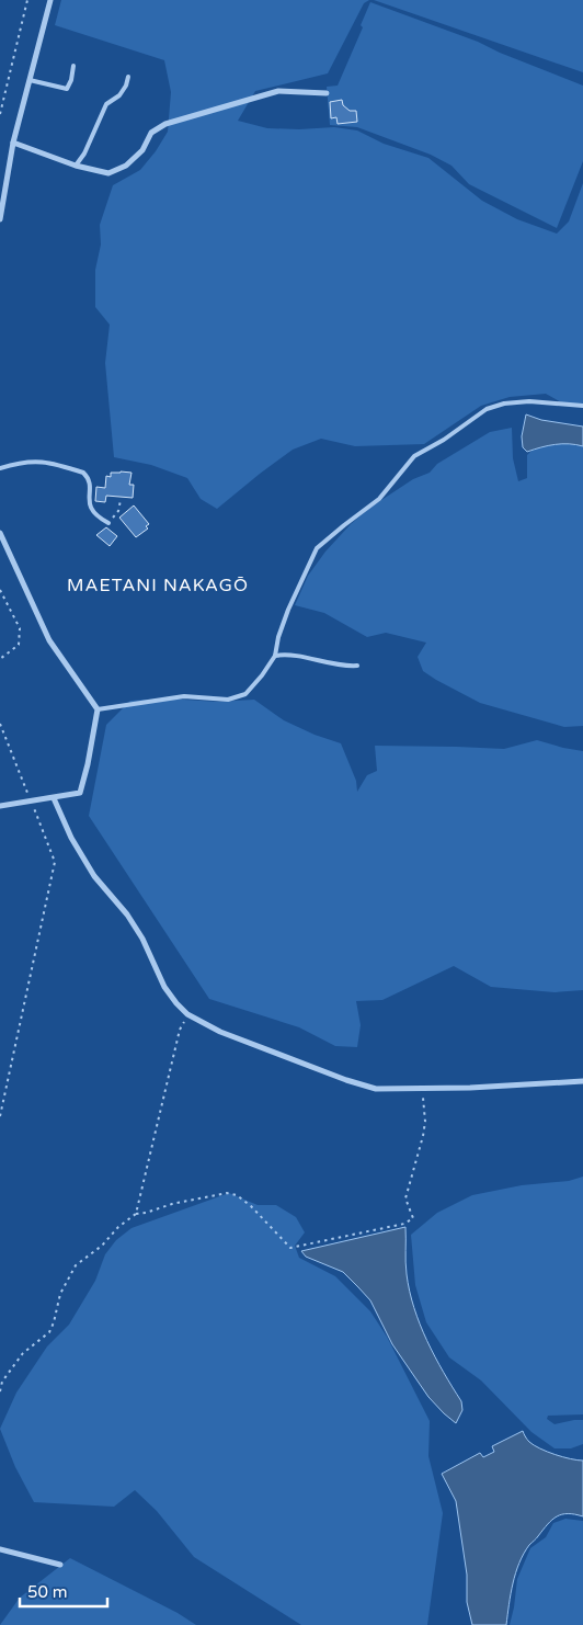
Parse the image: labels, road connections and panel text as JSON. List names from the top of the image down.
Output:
{
  "districts": ["MAETANI NAKAGŌ"],
  "scale_bar": "50 m"
}
